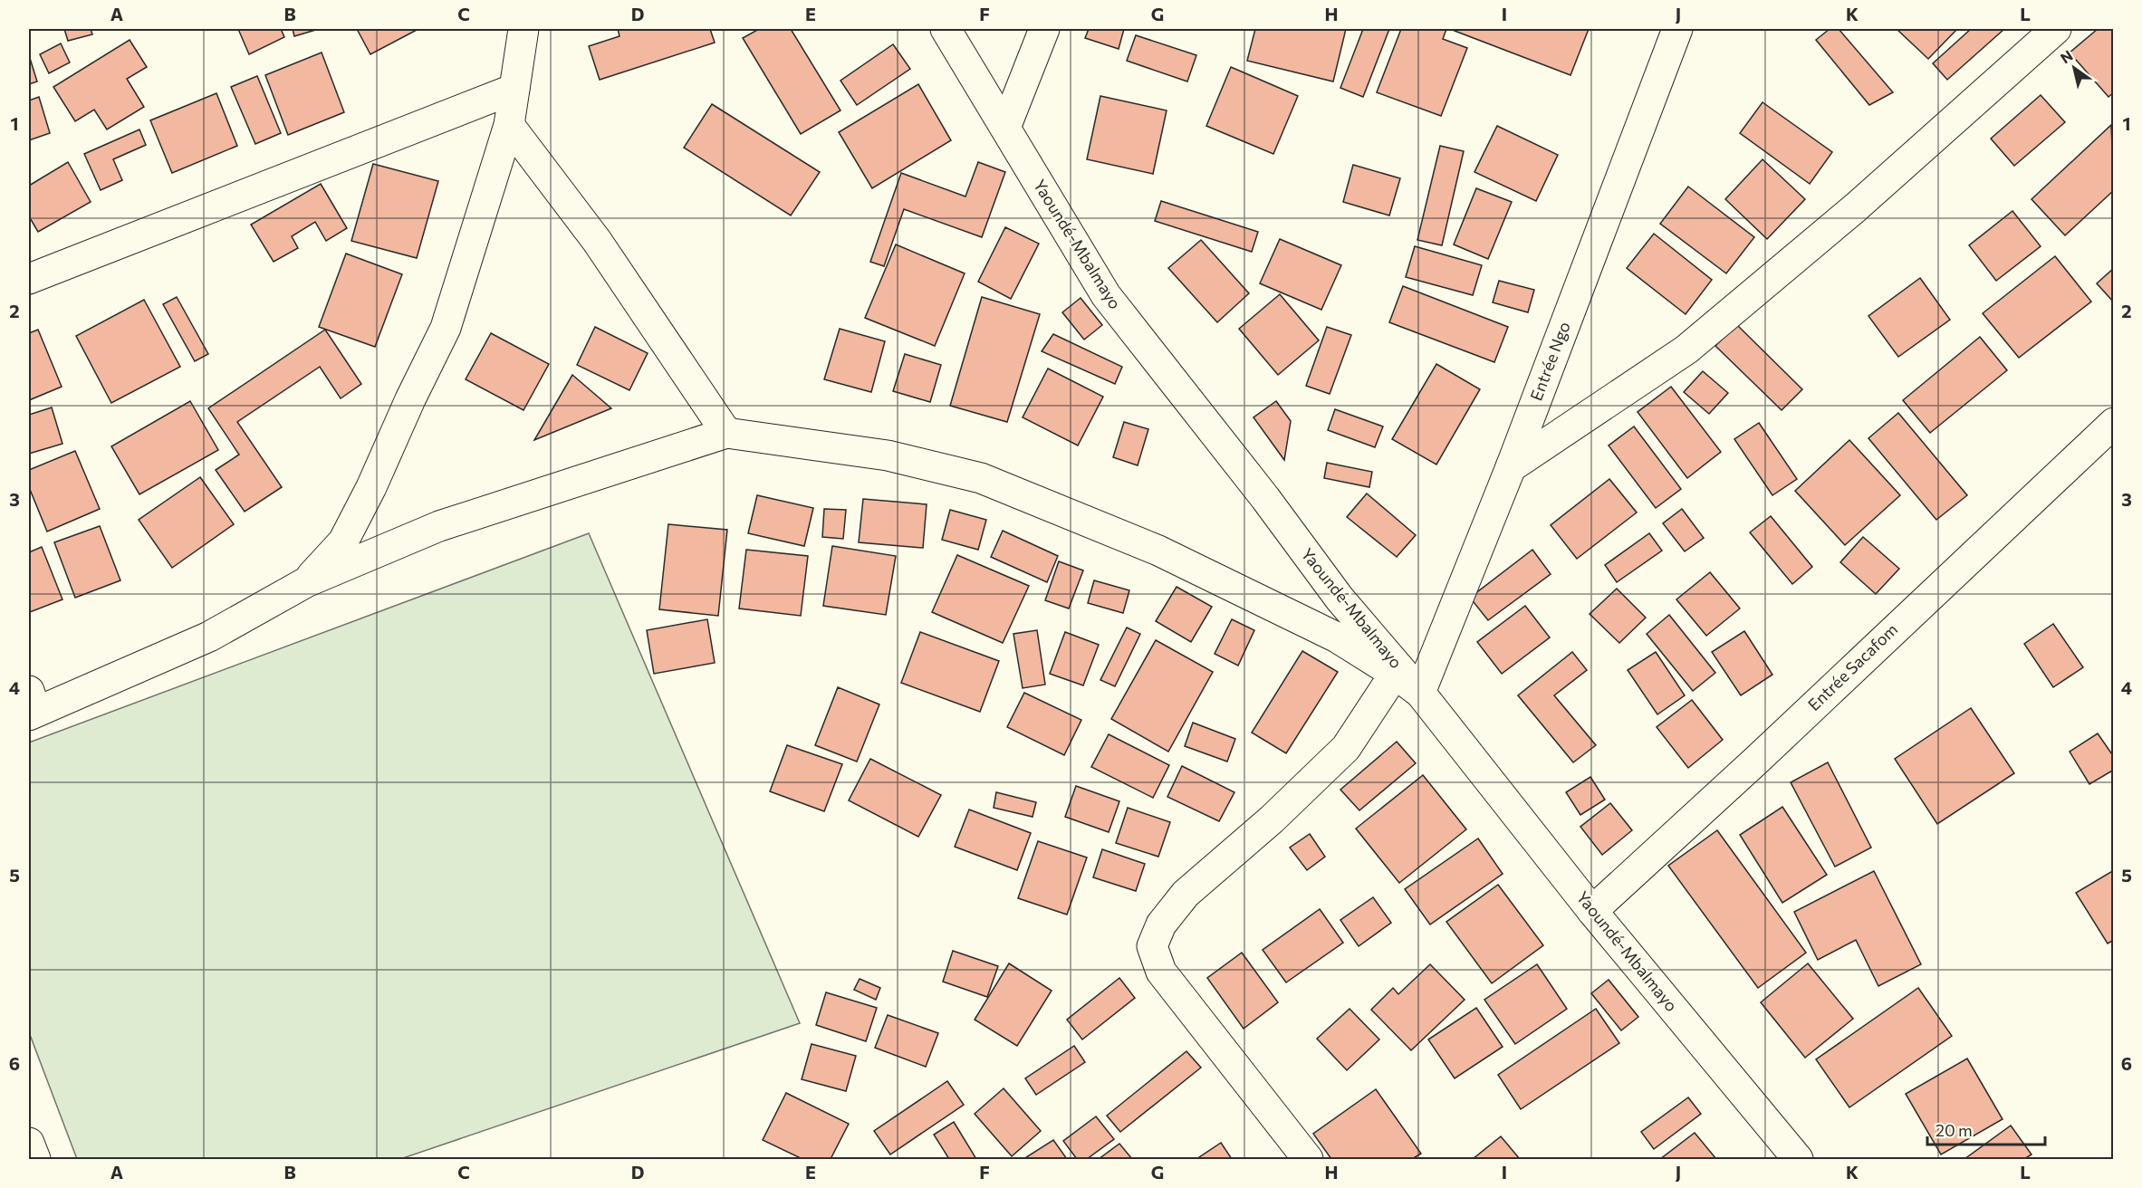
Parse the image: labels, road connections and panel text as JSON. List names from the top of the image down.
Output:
{
  "streets": {
    "main road": ["Yaoundé-Mbalmayo", "Entrée Ngo", "Entrée Sacafom"]
  },
  "crossings": [
    ["Yaoundé-Mbalmayo", "Entrée Ngo"],
    ["Yaoundé-Mbalmayo", "Entrée Sacafom"]
  ],
  "scale_bar": "20 m",
  "north": "top left",
  "grid": {
    "columns": [
      "A",
      "B",
      "C",
      "D",
      "E",
      "F",
      "G",
      "H",
      "I",
      "J",
      "K",
      "L"
    ],
    "rows": [
      "1",
      "2",
      "3",
      "4",
      "5",
      "6"
    ]
  }
}
